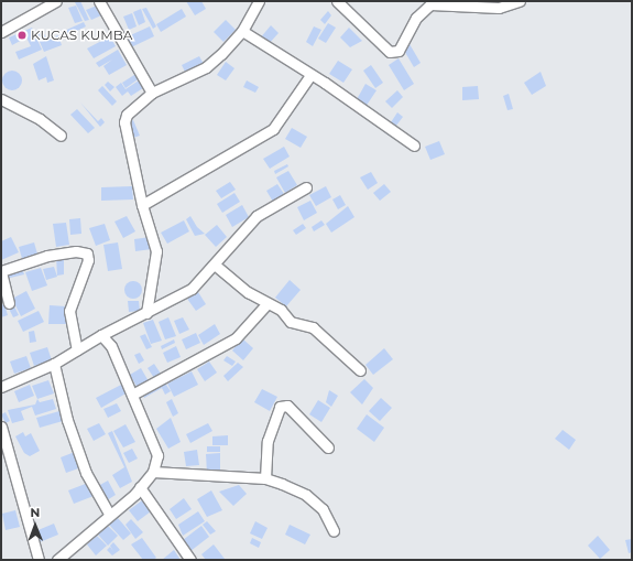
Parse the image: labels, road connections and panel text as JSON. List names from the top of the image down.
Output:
{
  "places": ["KUCAS KUMBA"],
  "north": "top"
}
